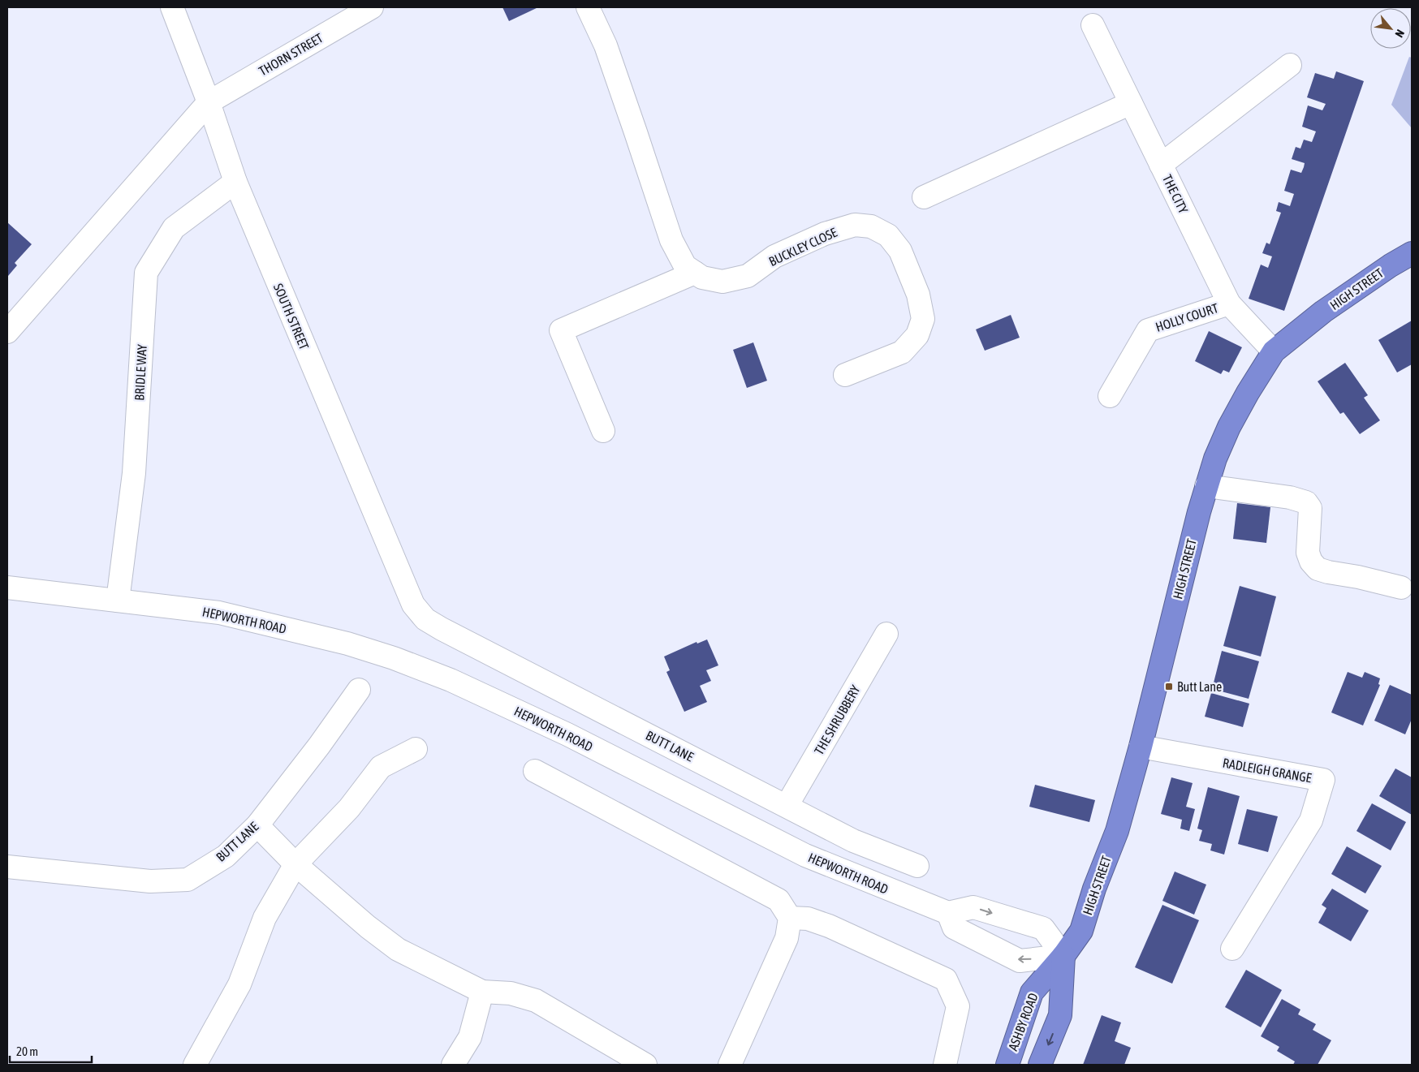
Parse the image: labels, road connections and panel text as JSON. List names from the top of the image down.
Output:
{
  "streets": {
    "highway": ["HIGH STREET", "ASHBY ROAD"],
    "street": [
      "THORN STREET",
      "THE CITY",
      "BUCKLEY CLOSE",
      "SOUTH STREET",
      "HOLLY COURT",
      "BRIDLE WAY",
      "HEPWORTH ROAD",
      "THE SHRUBBERY",
      "BUTT LANE",
      "RADLEIGH GRANGE"
    ]
  },
  "crossings": [
    ["THORN STREET", "SOUTH STREET"],
    ["THE CITY", "HIGH STREET"],
    ["THE CITY", "HOLLY COURT"],
    ["HIGH STREET", "RADLEIGH GRANGE"],
    ["HIGH STREET", "ASHBY ROAD"],
    ["SOUTH STREET", "BRIDLE WAY"],
    ["SOUTH STREET", "BUTT LANE"],
    ["BRIDLE WAY", "HEPWORTH ROAD"],
    ["THE SHRUBBERY", "BUTT LANE"]
  ],
  "places": {
    "transit": ["Butt Lane"]
  },
  "scale_bar": "20 m",
  "north": "bottom right"
}
